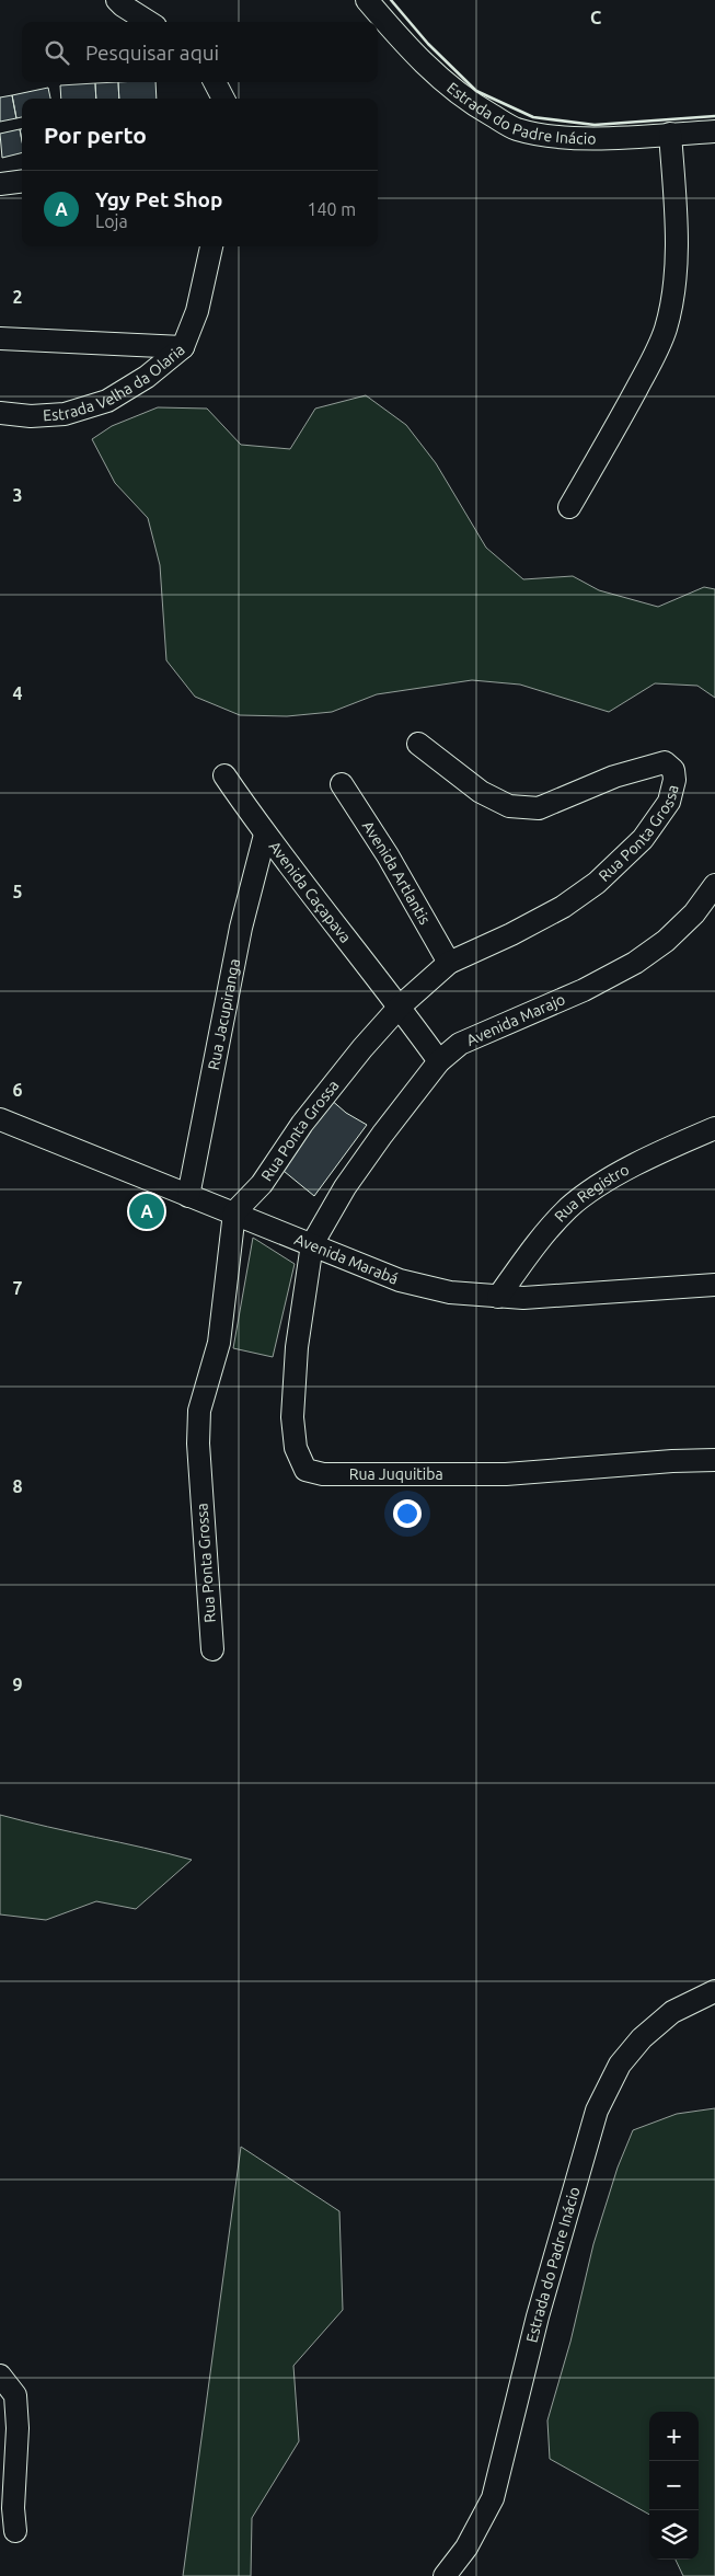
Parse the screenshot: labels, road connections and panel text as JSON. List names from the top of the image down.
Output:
{
  "streets": {
    "street": [
      "Estrada do Padre Inácio",
      "Estrada Velha da Olaria",
      "Rua Ponta Grossa",
      "Avenida Artlantis",
      "Avenida Caçapava",
      "Rua Jacupiranga",
      "Avenida Marajo",
      "Rua Registro",
      "Avenida Marabá",
      "Rua Juquitiba"
    ]
  },
  "crossings": [
    ["Rua Ponta Grossa", "Avenida Artlantis"],
    ["Rua Ponta Grossa", "Avenida Caçapava"],
    ["Rua Ponta Grossa", "Avenida Marabá"],
    ["Avenida Caçapava", "Rua Jacupiranga"],
    ["Avenida Caçapava", "Avenida Marajo"],
    ["Rua Jacupiranga", "Avenida Marabá"],
    ["Avenida Marajo", "Avenida Marabá"],
    ["Avenida Marajo", "Rua Juquitiba"],
    ["Rua Registro", "Avenida Marabá"],
    ["Avenida Marabá", "Rua Juquitiba"]
  ],
  "page": {
    "search": "Pesquisar aqui",
    "heading": "Por perto",
    "list": [
      {
        "mark": "A",
        "name": "Ygy Pet Shop",
        "note": "Loja",
        "value": "140 m"
      }
    ],
    "pins": "A",
    "map_buttons": ["+", "−"]
  },
  "grid": {
    "columns": ["C"],
    "rows": [
      "2",
      "3",
      "4",
      "5",
      "6",
      "7",
      "8",
      "9"
    ]
  }
}
